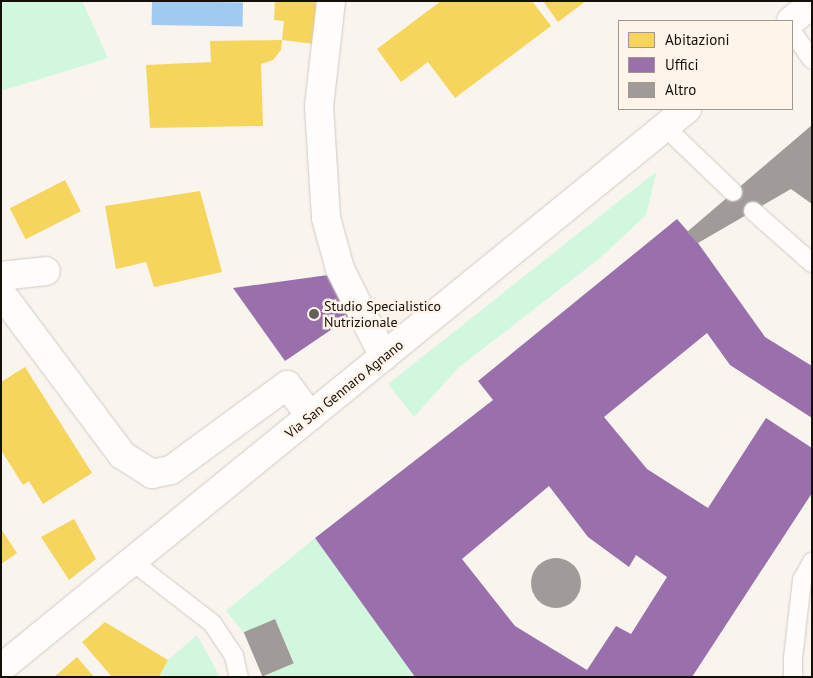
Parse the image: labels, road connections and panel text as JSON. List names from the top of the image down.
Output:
{
  "streets": {
    "main road": ["Via San Gennaro Agnano"]
  },
  "places": ["Studio Specialistico Nutrizionale"],
  "legend": ["Abitazioni", "Uffici", "Altro"]
}
